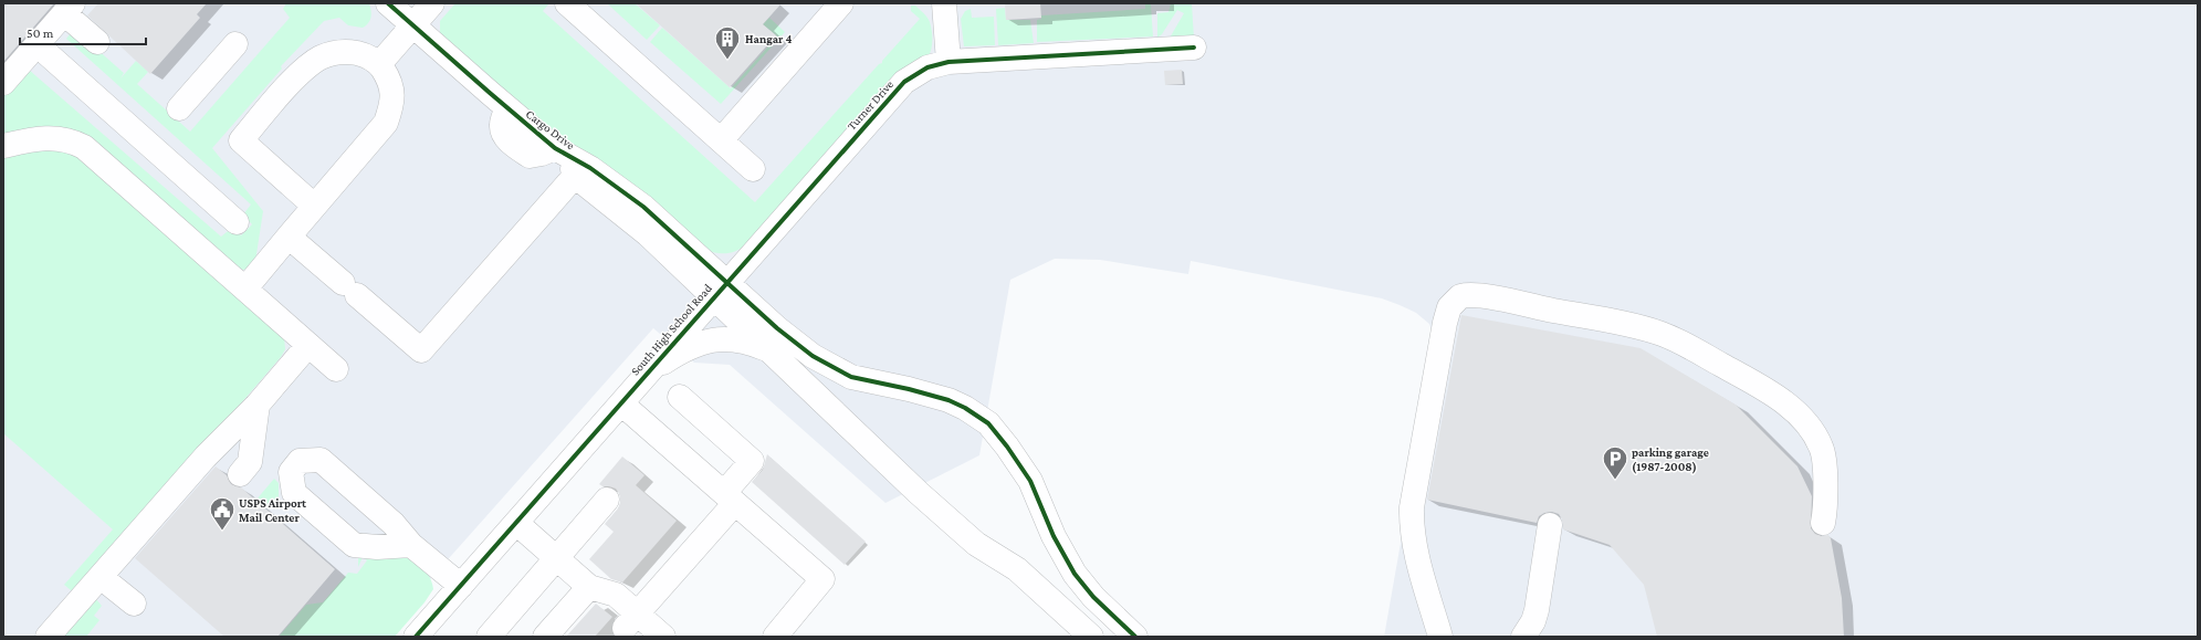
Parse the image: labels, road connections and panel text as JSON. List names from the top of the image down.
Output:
{
  "streets": {
    "street": ["Turner Drive", "Cargo Drive", "South High School Road"]
  },
  "crossings": [
    ["Turner Drive", "Cargo Drive"],
    ["Turner Drive", "South High School Road"],
    ["Cargo Drive", "South High School Road"]
  ],
  "places": {
    "building": ["Hangar 4"],
    "parking": ["parking garage (1987-2008)"],
    "public building": ["USPS Airport Mail Center"]
  },
  "scale_bar": "50 m"
}
